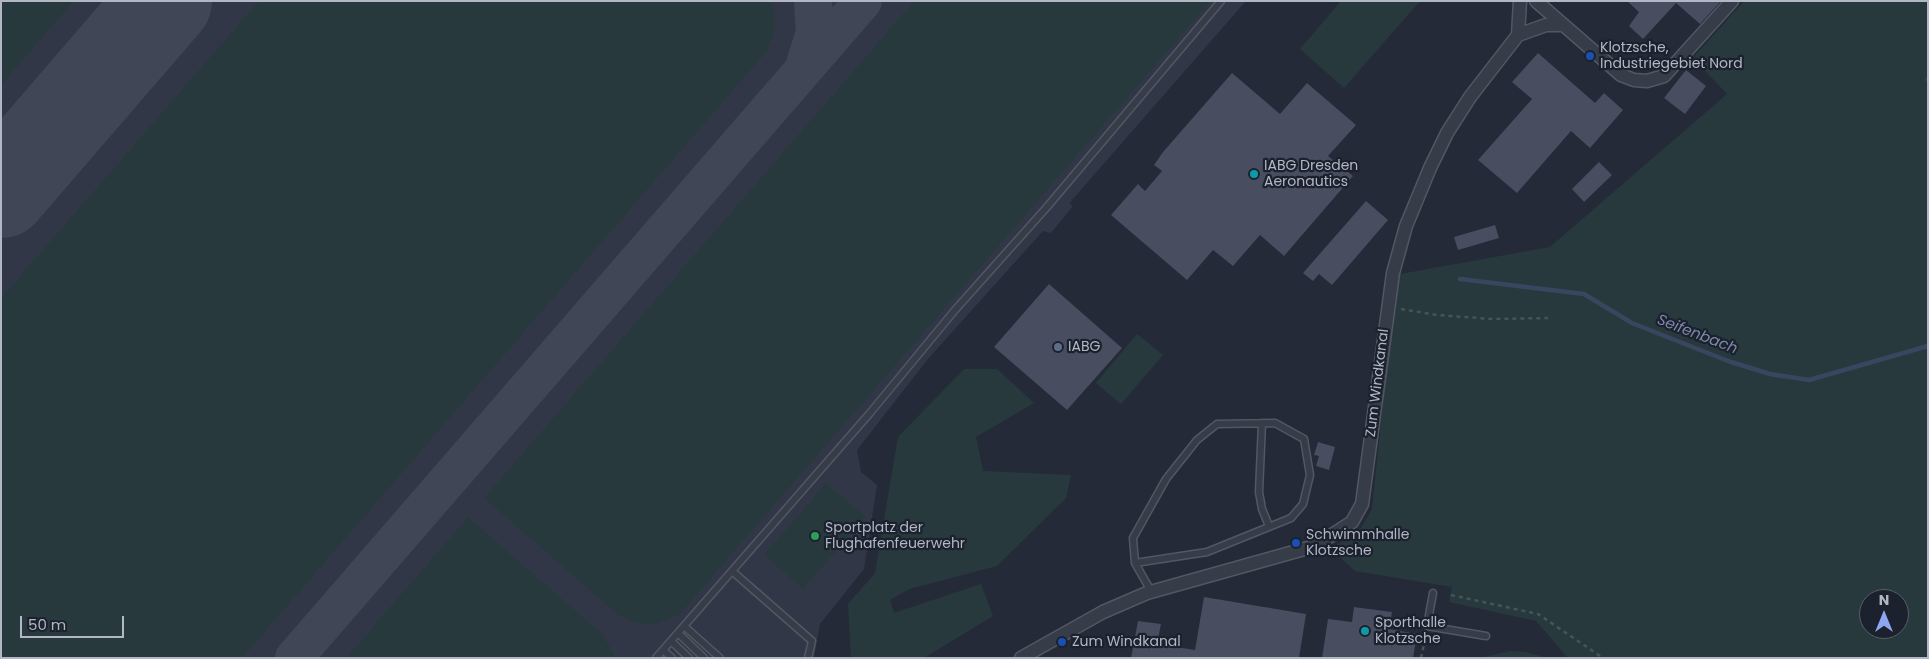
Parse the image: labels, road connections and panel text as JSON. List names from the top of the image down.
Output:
{
  "streets": {
    "street": ["Zum Windkanal"]
  },
  "water": ["Seifenbach"],
  "places": [
    "Klotzsche, Industriegebiet Nord",
    "IABG Dresden Aeronautics",
    "IABG",
    "Sportplatz der Flughafenfeuerwehr",
    "Schwimmhalle Klotzsche",
    "Sporthalle Klotzsche",
    "Zum Windkanal"
  ],
  "scale_bar": "50 m",
  "north": "top"
}
